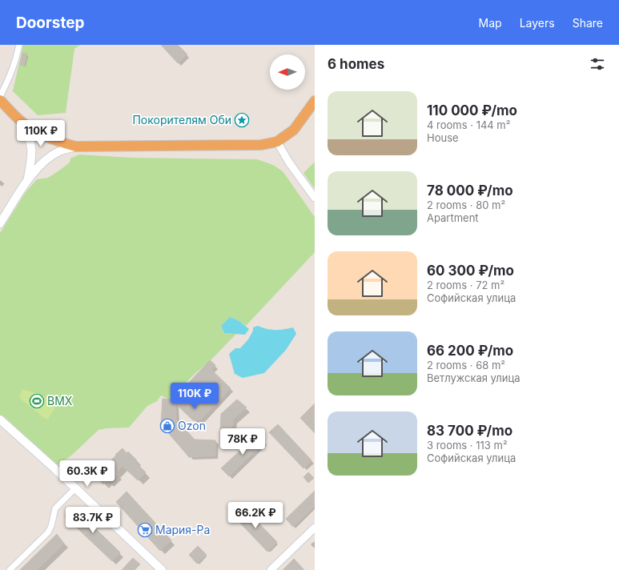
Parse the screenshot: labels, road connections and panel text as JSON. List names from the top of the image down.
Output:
{
  "places": {
    "place": ["Покорителям Оби"],
    "sports": ["BMX"],
    "shop": ["Ozon"],
    "supermarket": ["Мария-Ра"]
  },
  "north": "left",
  "page": {
    "header": "Doorstep",
    "nav": ["Map", "Layers", "Share"],
    "heading": "6 homes",
    "list": [
      {
        "name": "110 000 ₽/mo",
        "note": "4 rooms · 144 m² · House"
      },
      {
        "name": "78 000 ₽/mo",
        "note": "2 rooms · 80 m² · Apartment"
      },
      {
        "name": "60 300 ₽/mo",
        "note": "2 rooms · 72 m² · Софийская улица"
      },
      {
        "name": "66 200 ₽/mo",
        "note": "2 rooms · 68 m² · Ветлужская улица"
      },
      {
        "name": "83 700 ₽/mo",
        "note": "3 rooms · 113 m² · Софийская улица"
      }
    ],
    "price": [
      "110K ₽",
      "110K ₽",
      "78K ₽",
      "60.3K ₽",
      "66.2K ₽",
      "83.7K ₽"
    ]
  }
}
